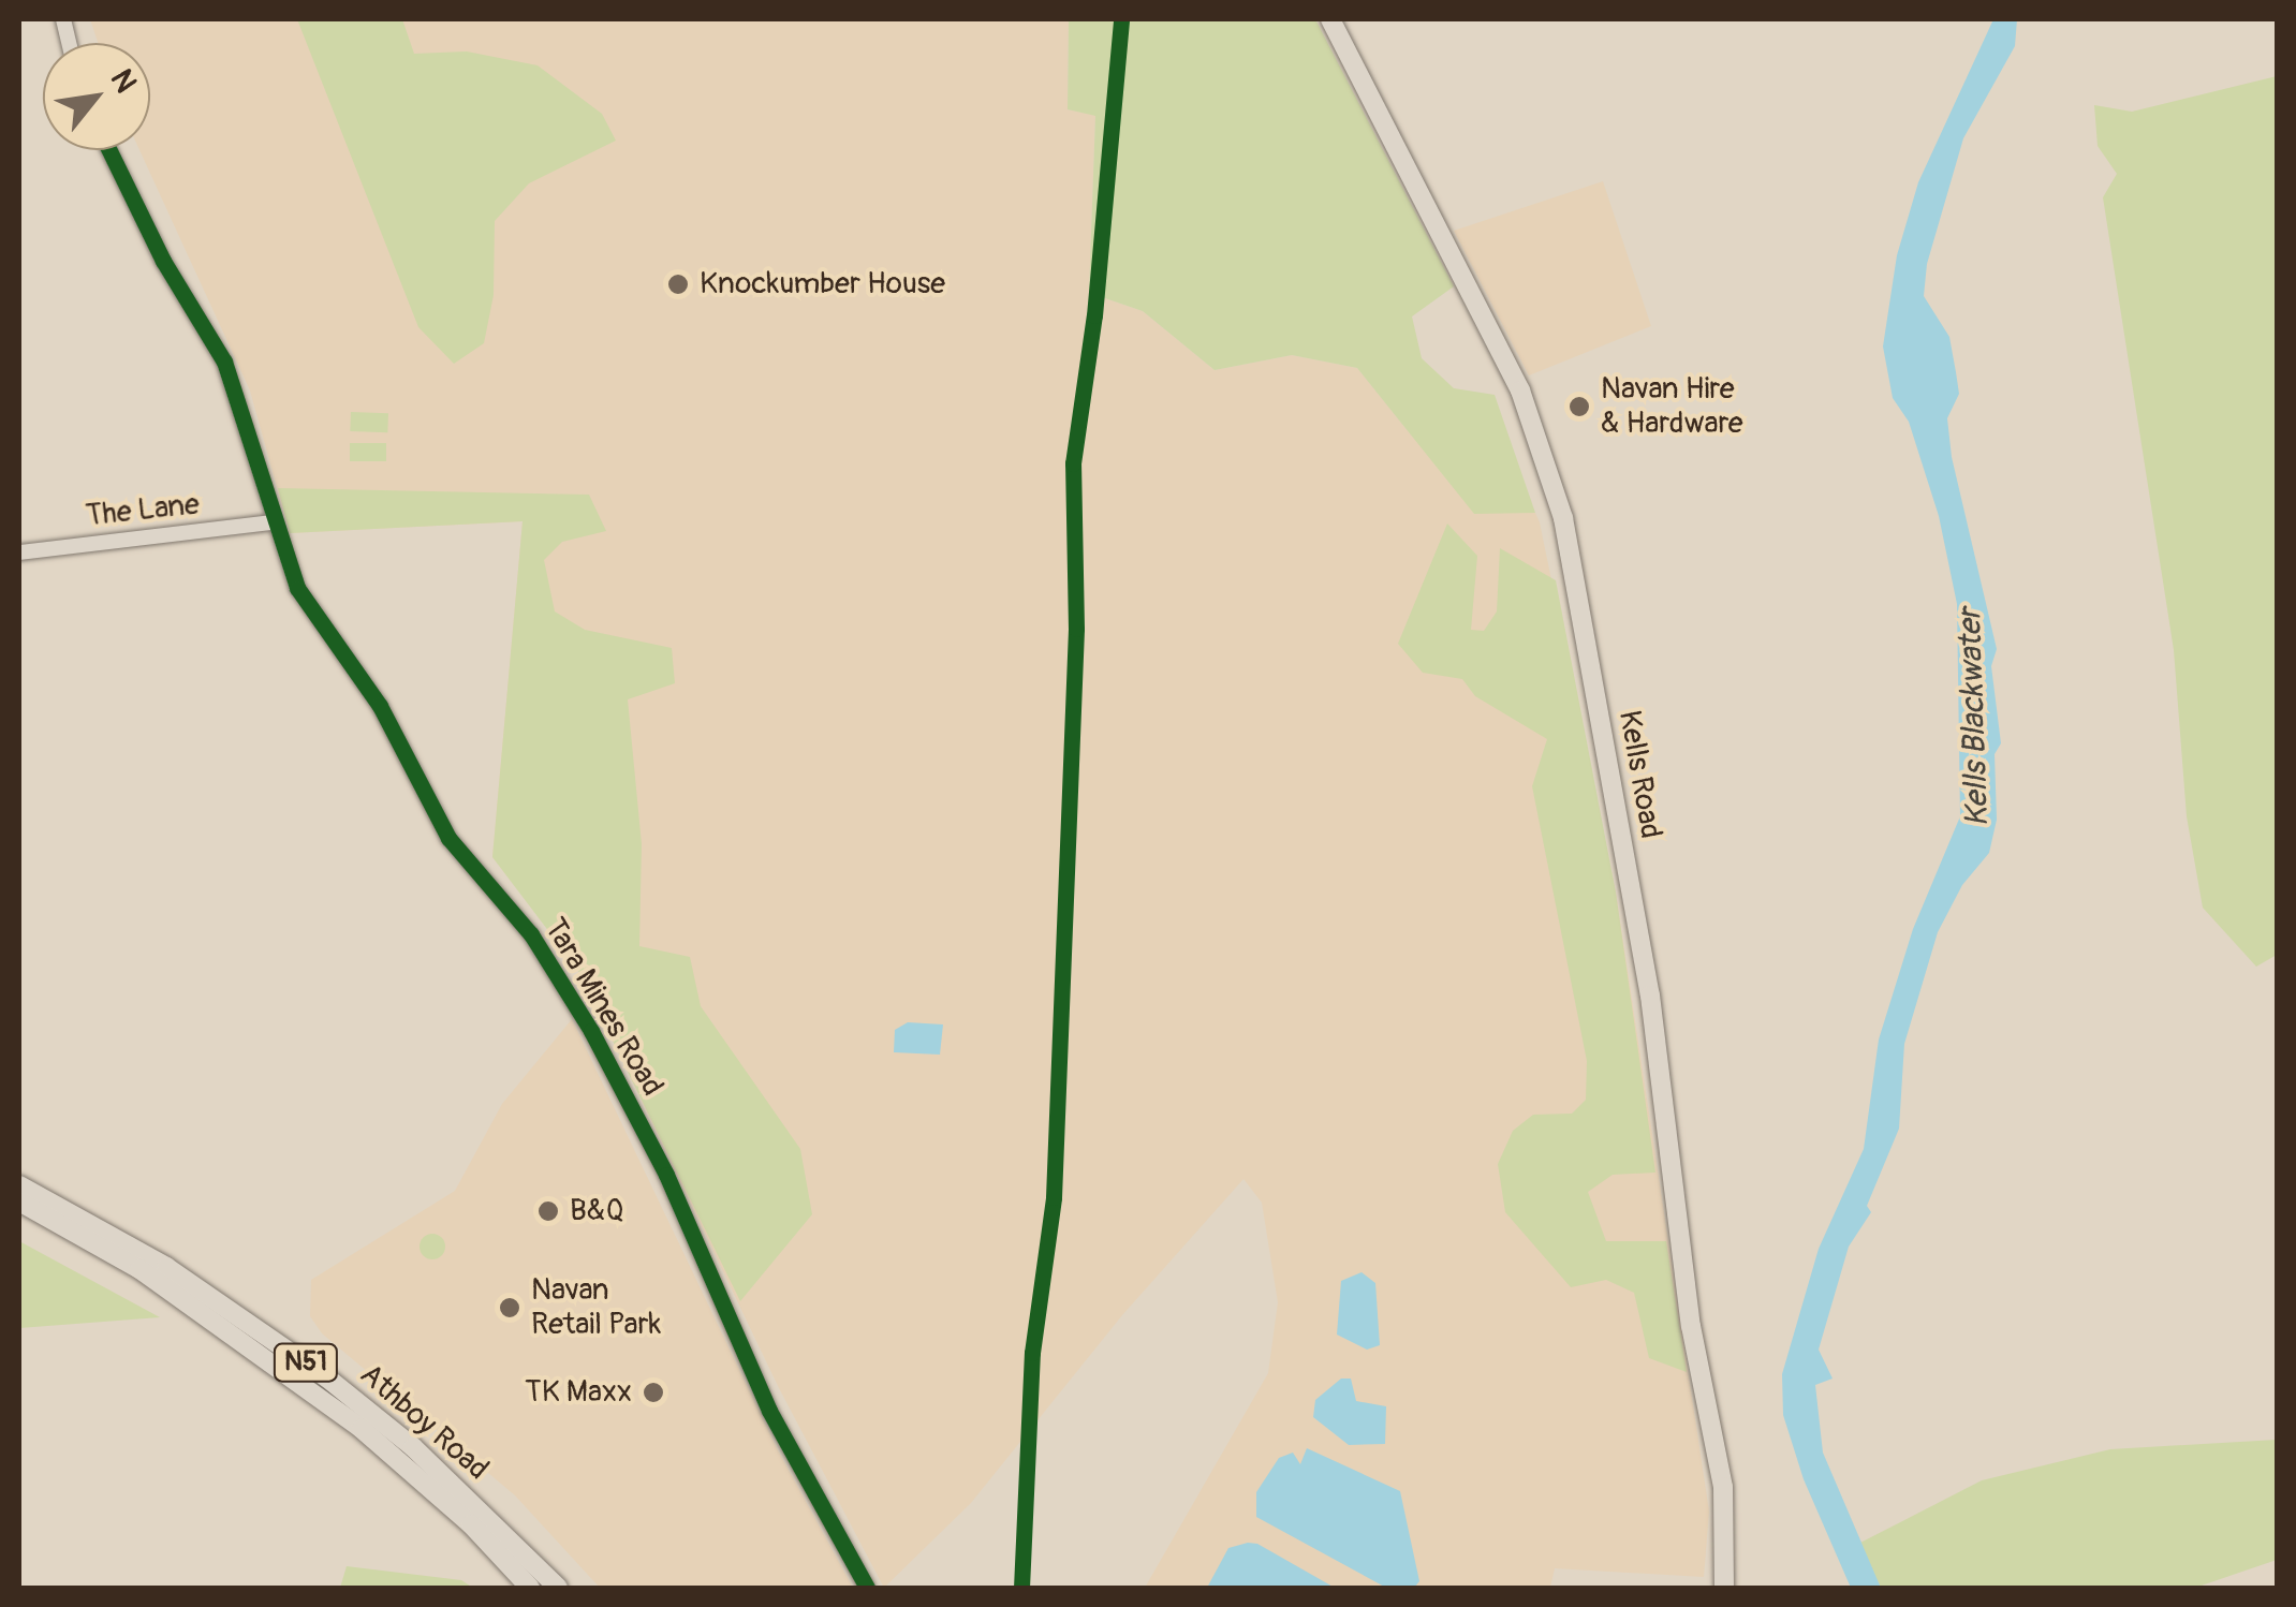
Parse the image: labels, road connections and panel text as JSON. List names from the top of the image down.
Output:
{
  "streets": {
    "main road": ["Kells Road", "N51", "Athboy Road"],
    "street": ["The Lane", "Tara Mines Road"]
  },
  "crossings": [
    ["The Lane", "Tara Mines Road"]
  ],
  "water": ["Kells Blackwater"],
  "places": [
    "Knockumber House",
    "Navan Hire & Hardware",
    "B&Q",
    "Navan Retail Park",
    "TK Maxx"
  ],
  "north": "top right"
}
